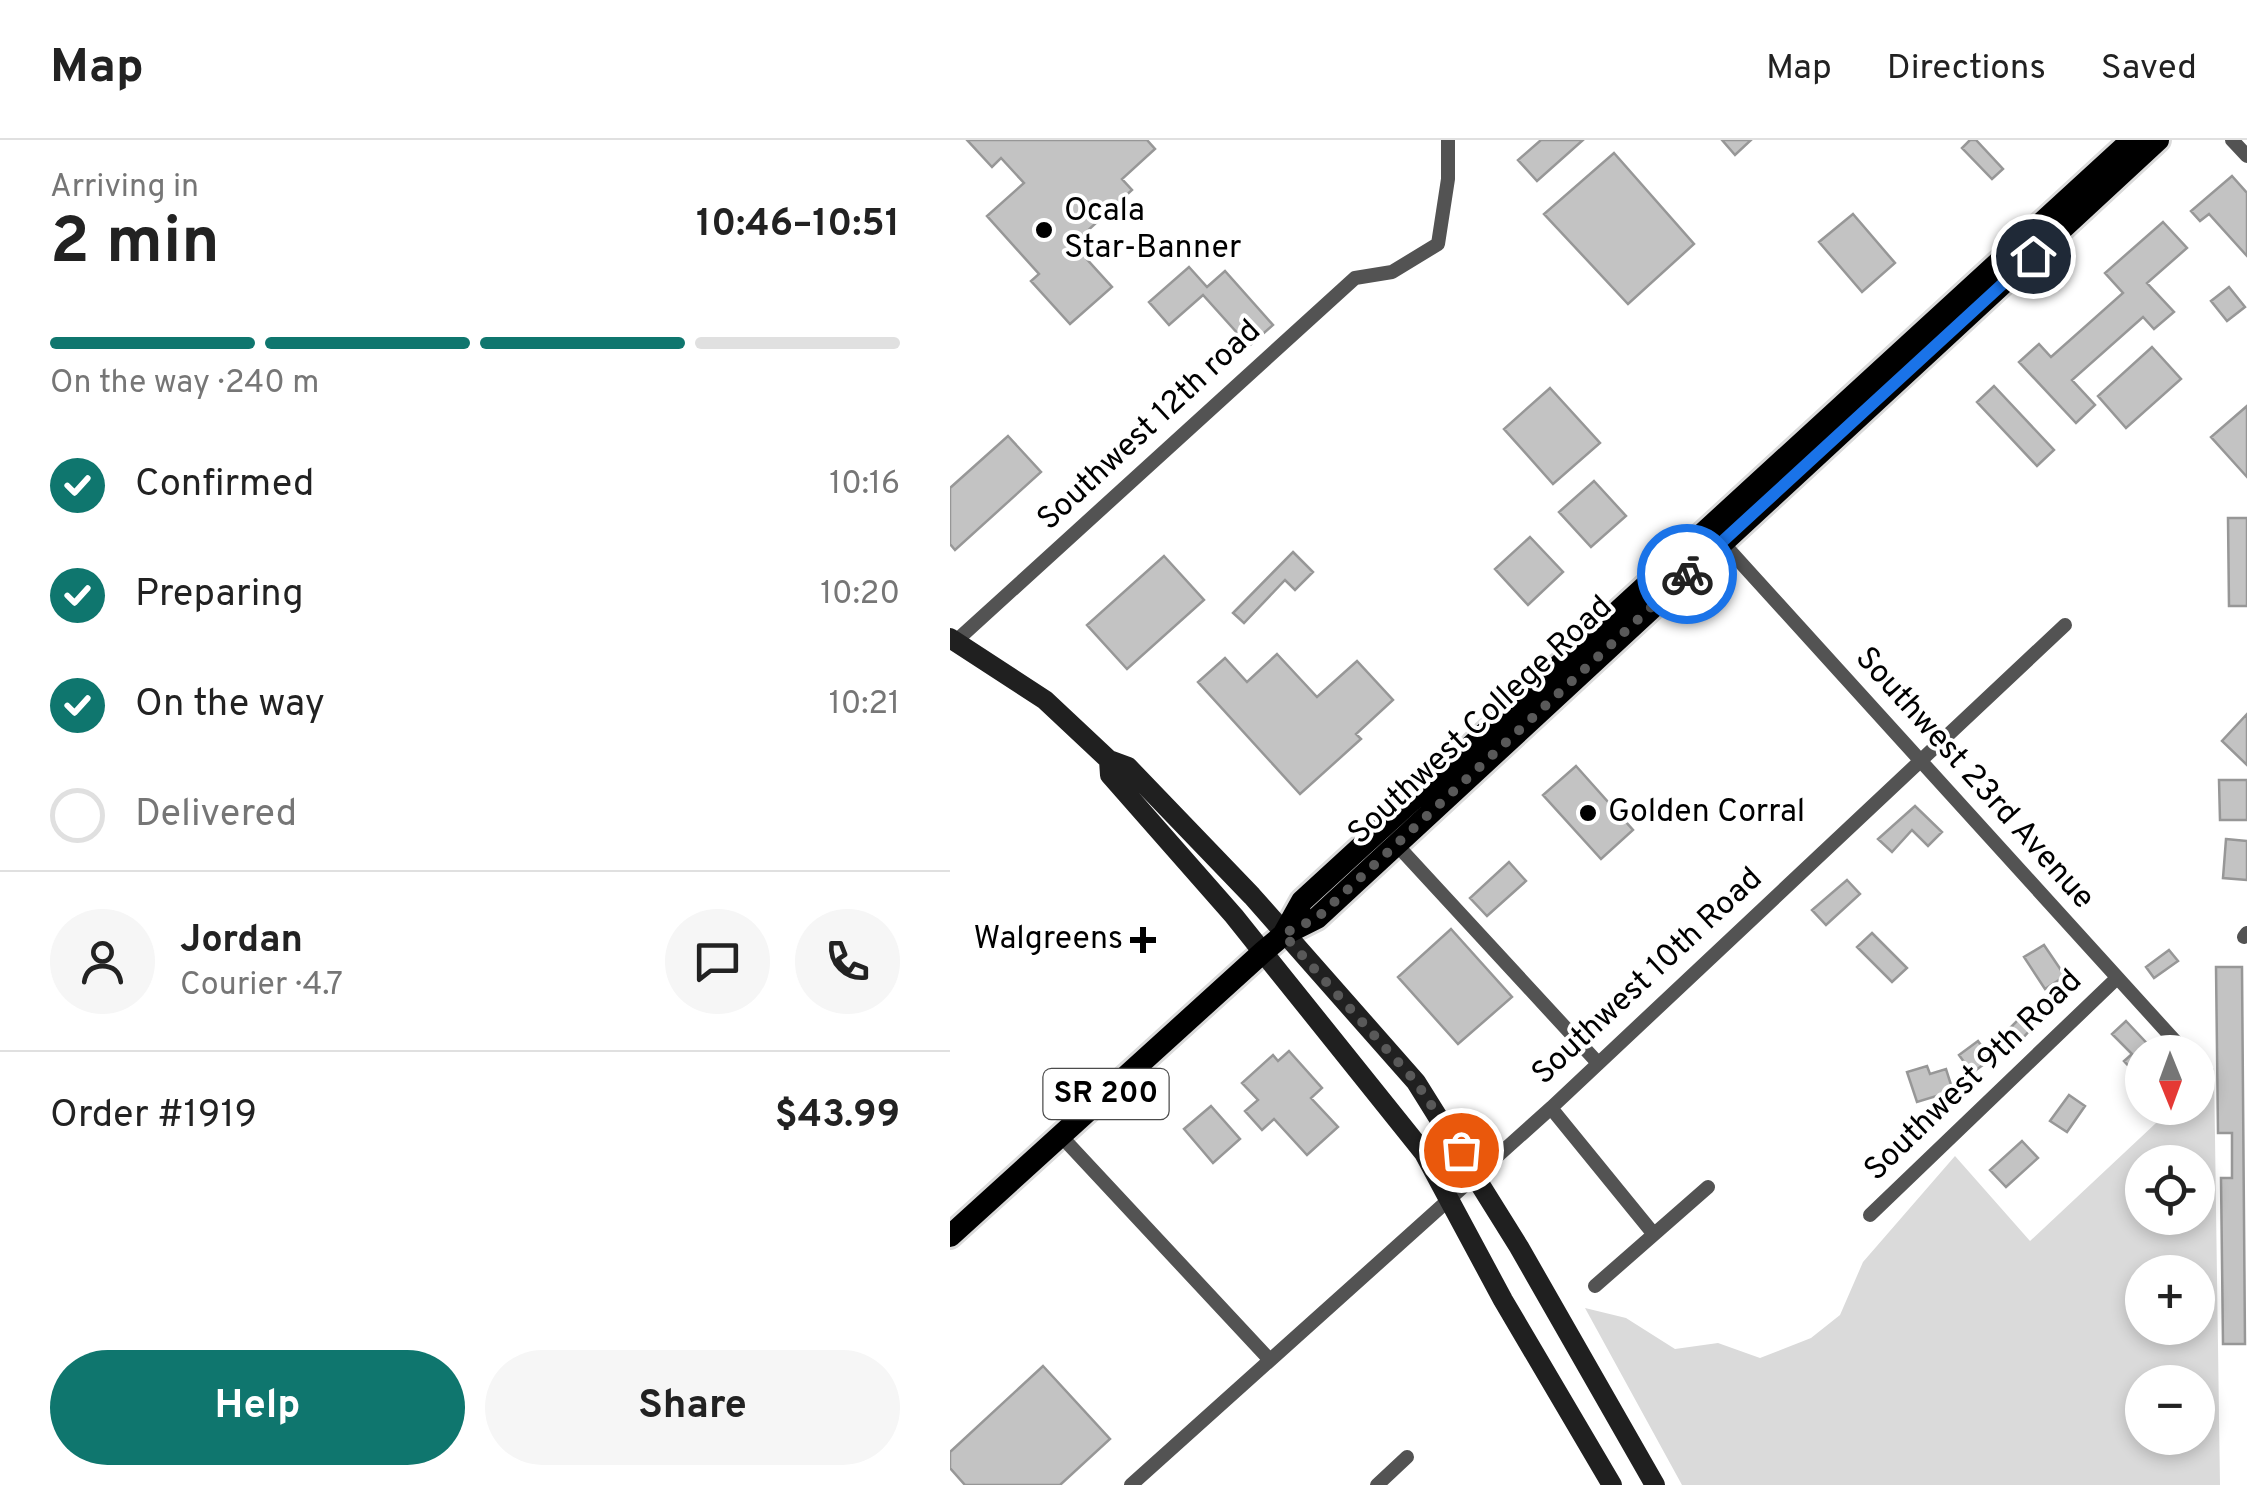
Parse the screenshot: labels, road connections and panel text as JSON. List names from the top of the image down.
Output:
{
  "streets": {
    "main road": ["Southwest College Road", "SR 200"],
    "street": [
      "Southwest 12th road",
      "Southwest 23rd Avenue",
      "Southwest 10th Road",
      "Southwest 9th Road"
    ]
  },
  "crossings": [
    ["Southwest College Road", "Southwest 23rd Avenue"],
    ["Southwest 23rd Avenue", "Southwest 10th Road"],
    ["Southwest 23rd Avenue", "Southwest 9th Road"]
  ],
  "places": {
    "other": ["Ocala Star-Banner", "Golden Corral"],
    "health": ["Walgreens"]
  },
  "north": "bottom",
  "page": {
    "header": "Map",
    "nav": ["Map", "Directions", "Saved"],
    "heading": ["2 min", "Arriving in", "10:46–10:51"],
    "panel": [
      "Jordan",
      "Courier · 4.7",
      "Order #1919",
      "$43.99"
    ],
    "bar": "On the way · 240 m",
    "list": [
      ["Confirmed", "10:16"],
      ["Preparing", "10:20"],
      ["On the way", "10:21"],
      "Delivered"
    ],
    "map_buttons": ["+", "−"],
    "buttons": ["Help", "Share"]
  }
}
